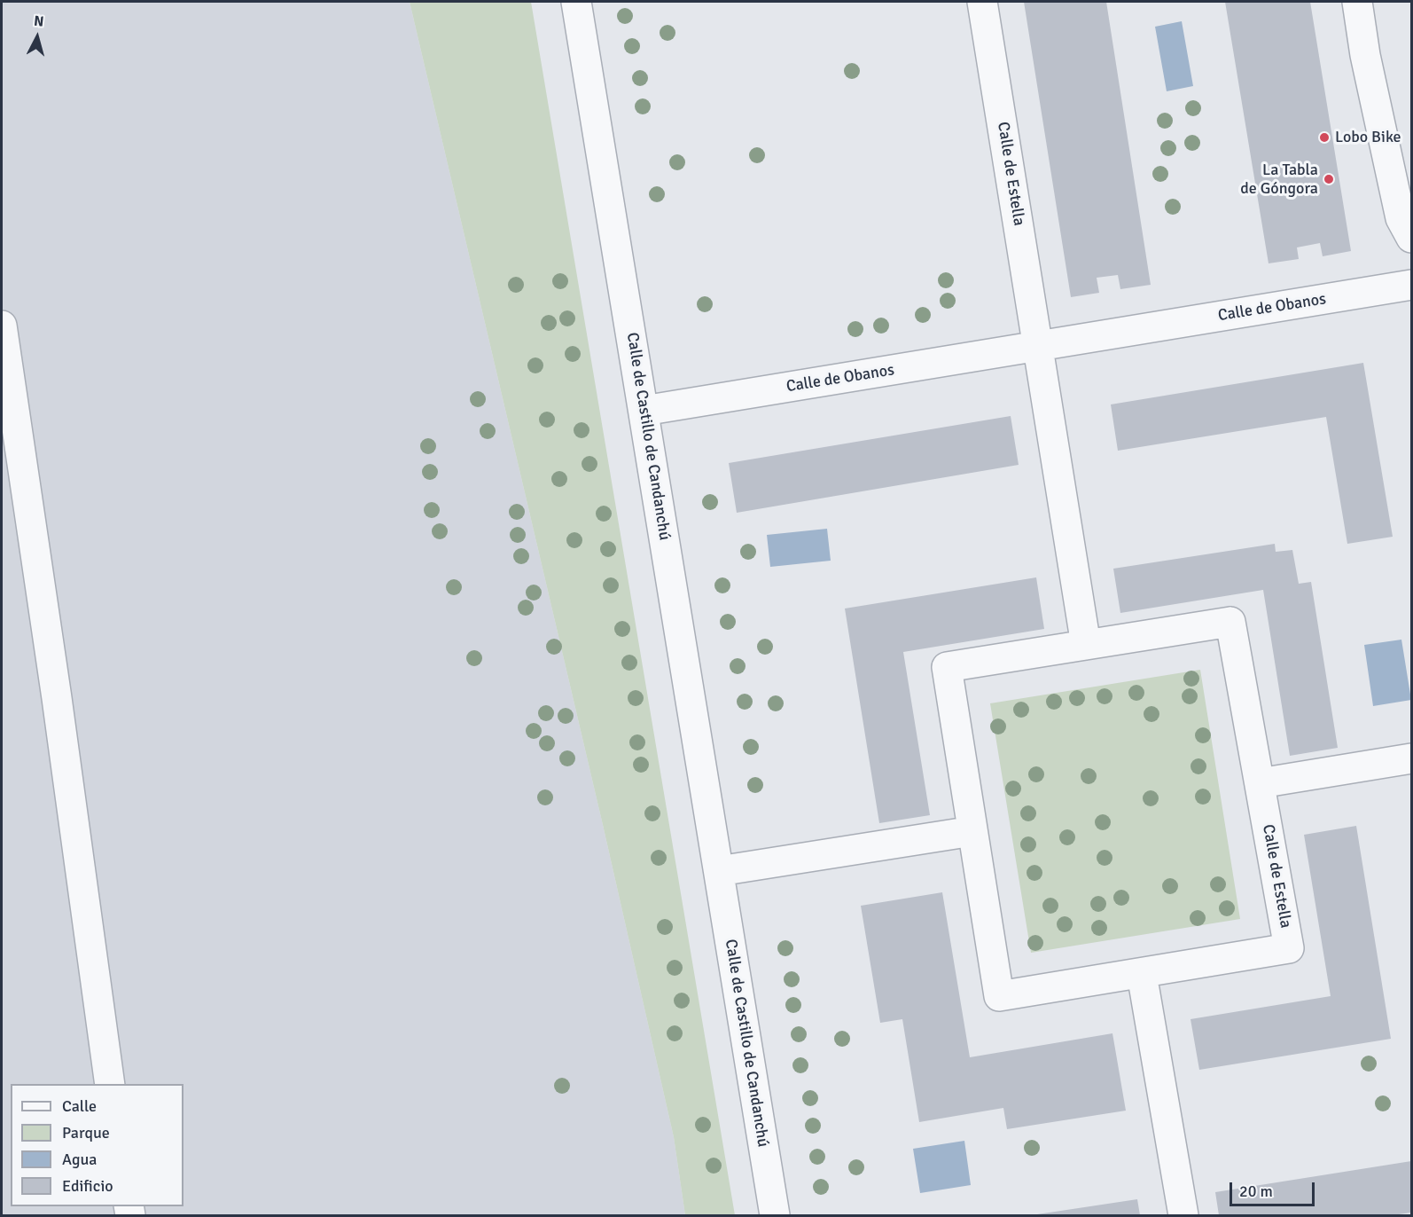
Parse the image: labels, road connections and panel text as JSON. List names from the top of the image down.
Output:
{
  "streets": {
    "street": ["Calle de Estella", "Calle de Obanos", "Calle de Castillo de Candanchú"]
  },
  "crossings": [
    ["Calle de Estella", "Calle de Obanos"],
    ["Calle de Obanos", "Calle de Castillo de Candanchú"]
  ],
  "places": ["Lobo Bike", "La Tabla de Góngora"],
  "legend": [
    "Calle",
    "Parque",
    "Agua",
    "Edificio"
  ],
  "scale_bar": "20 m",
  "north": "top"
}
